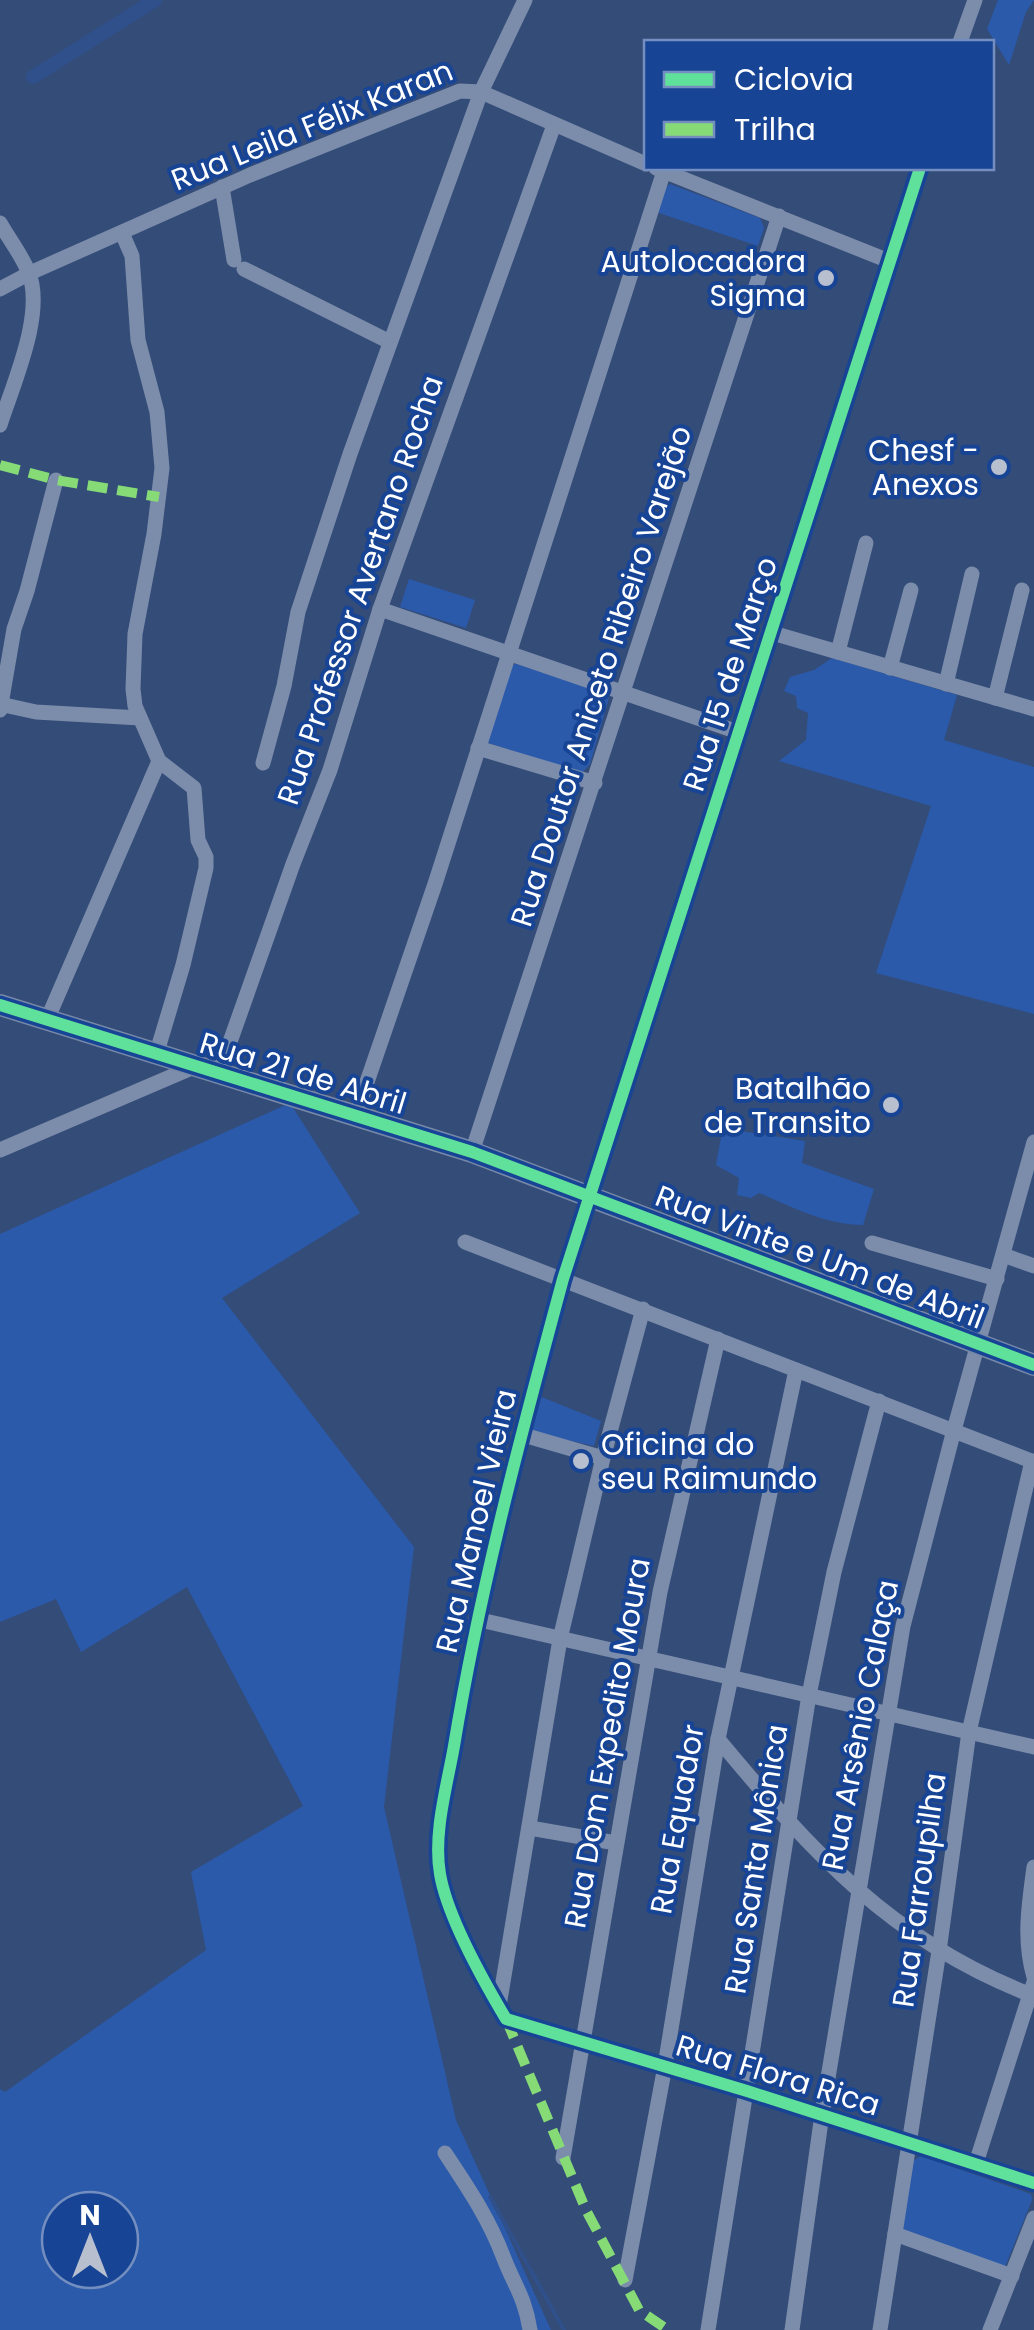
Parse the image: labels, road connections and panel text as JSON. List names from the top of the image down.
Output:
{
  "streets": {
    "street": [
      "Rua Leila Félix Karan",
      "Rua Professor Avertano Rocha",
      "Rua 15 de Março",
      "Rua Doutor Aniceto Ribeiro Varejão",
      "Rua 21 de Abril",
      "Rua Vinte e Um de Abril",
      "Rua Manoel Vieira",
      "Rua Arsênio Calaça",
      "Rua Dom Expedito Moura",
      "Rua Equador",
      "Rua Santa Mônica",
      "Rua Farroupilha",
      "Rua Flora Rica"
    ]
  },
  "crossings": [
    ["Rua Leila Félix Karan", "Rua Professor Avertano Rocha"],
    ["Rua Professor Avertano Rocha", "Rua 21 de Abril"],
    ["Rua 15 de Março", "Rua 21 de Abril"],
    ["Rua 15 de Março", "Rua Vinte e Um de Abril"],
    ["Rua 15 de Março", "Rua Manoel Vieira"],
    ["Rua Doutor Aniceto Ribeiro Varejão", "Rua 21 de Abril"],
    ["Rua 21 de Abril", "Rua Vinte e Um de Abril"],
    ["Rua 21 de Abril", "Rua Manoel Vieira"],
    ["Rua Vinte e Um de Abril", "Rua Manoel Vieira"],
    ["Rua Vinte e Um de Abril", "Rua Arsênio Calaça"],
    ["Rua Manoel Vieira", "Rua Flora Rica"],
    ["Rua Arsênio Calaça", "Rua Flora Rica"],
    ["Rua Dom Expedito Moura", "Rua Flora Rica"],
    ["Rua Equador", "Rua Flora Rica"],
    ["Rua Santa Mônica", "Rua Flora Rica"],
    ["Rua Farroupilha", "Rua Flora Rica"]
  ],
  "places": [
    "Autolocadora Sigma",
    "Chesf - Anexos",
    "Batalhão de Transito",
    "Oficina do seu Raimundo"
  ],
  "legend": ["Ciclovia", "Trilha"],
  "north": "top"
}
